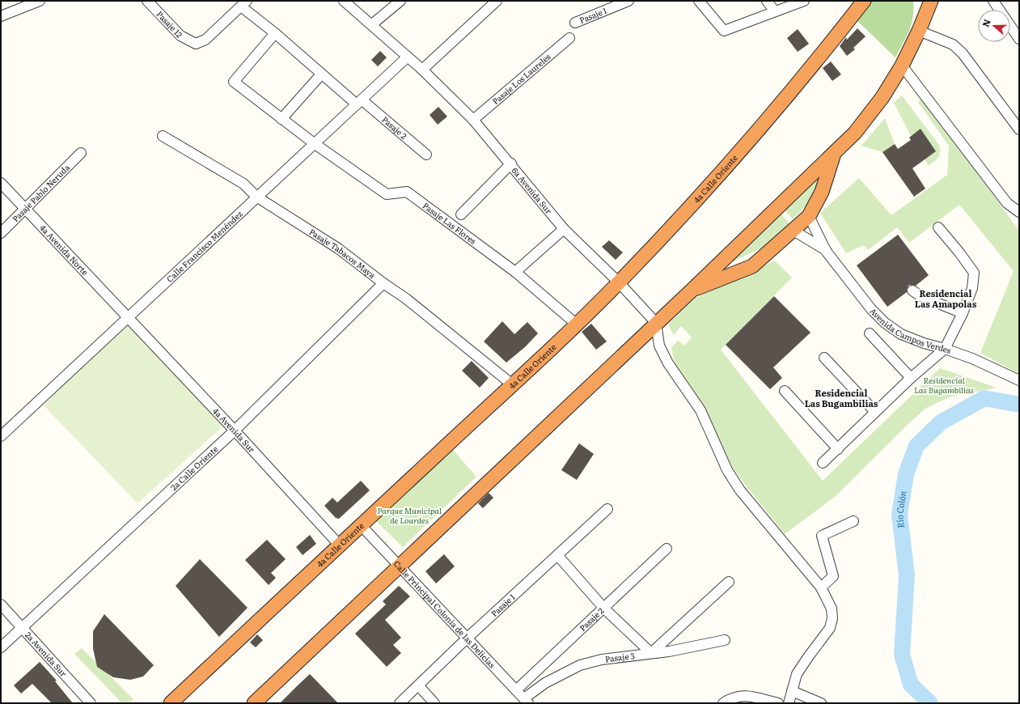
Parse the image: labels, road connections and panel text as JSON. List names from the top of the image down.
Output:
{
  "streets": {
    "highway": ["4a Calle Oriente"],
    "street": [
      "Pasaje 1",
      "Pasaje 12",
      "Pasaje Los Laureles",
      "Pasaje 2",
      "6a Avenida Sur",
      "Pasaje Pablo Neruda",
      "Pasaje Las Flores",
      "Calle Francisco Menéndez",
      "4a Avenida Norte",
      "Pasaje Tabacos Maya",
      "Avenida Campos Verdes",
      "4a Avenida Sur",
      "2a Calle Oriente",
      "Calle Principal Colonia de las Delicias",
      "2a Avenida Sur",
      "Pasaje 3"
    ]
  },
  "crossings": [
    ["Pasaje 1", "Calle Principal Colonia de las Delicias"],
    ["Pasaje 12", "Pasaje 2"],
    ["Pasaje Los Laureles", "6a Avenida Sur"],
    ["Pasaje 2", "Pasaje Las Flores"],
    ["Pasaje 2", "Calle Francisco Menéndez"],
    ["Pasaje 2", "Calle Principal Colonia de las Delicias"],
    ["4a Calle Oriente", "6a Avenida Sur"],
    ["4a Calle Oriente", "Pasaje Las Flores"],
    ["4a Calle Oriente", "Pasaje Tabacos Maya"],
    ["4a Calle Oriente", "4a Avenida Sur"],
    ["4a Calle Oriente", "Calle Principal Colonia de las Delicias"],
    ["6a Avenida Sur", "Calle Francisco Menéndez"],
    ["Pasaje Pablo Neruda", "4a Avenida Norte"],
    ["Pasaje Las Flores", "Calle Francisco Menéndez"],
    ["Calle Francisco Menéndez", "4a Avenida Norte"],
    ["Calle Francisco Menéndez", "Pasaje Tabacos Maya"],
    ["Calle Francisco Menéndez", "4a Avenida Sur"],
    ["4a Avenida Norte", "4a Avenida Sur"],
    ["Pasaje Tabacos Maya", "2a Calle Oriente"],
    ["4a Avenida Sur", "2a Calle Oriente"],
    ["2a Calle Oriente", "2a Avenida Sur"],
    ["Calle Principal Colonia de las Delicias", "Pasaje 3"]
  ],
  "districts": ["Residencial Las Amapolas", "Residencial Las Bugambilias"],
  "water": ["Río Colón"],
  "parks": ["Residencial Las Bugambilias", "Parque Municipal de Lourdes"],
  "north": "left"
}
